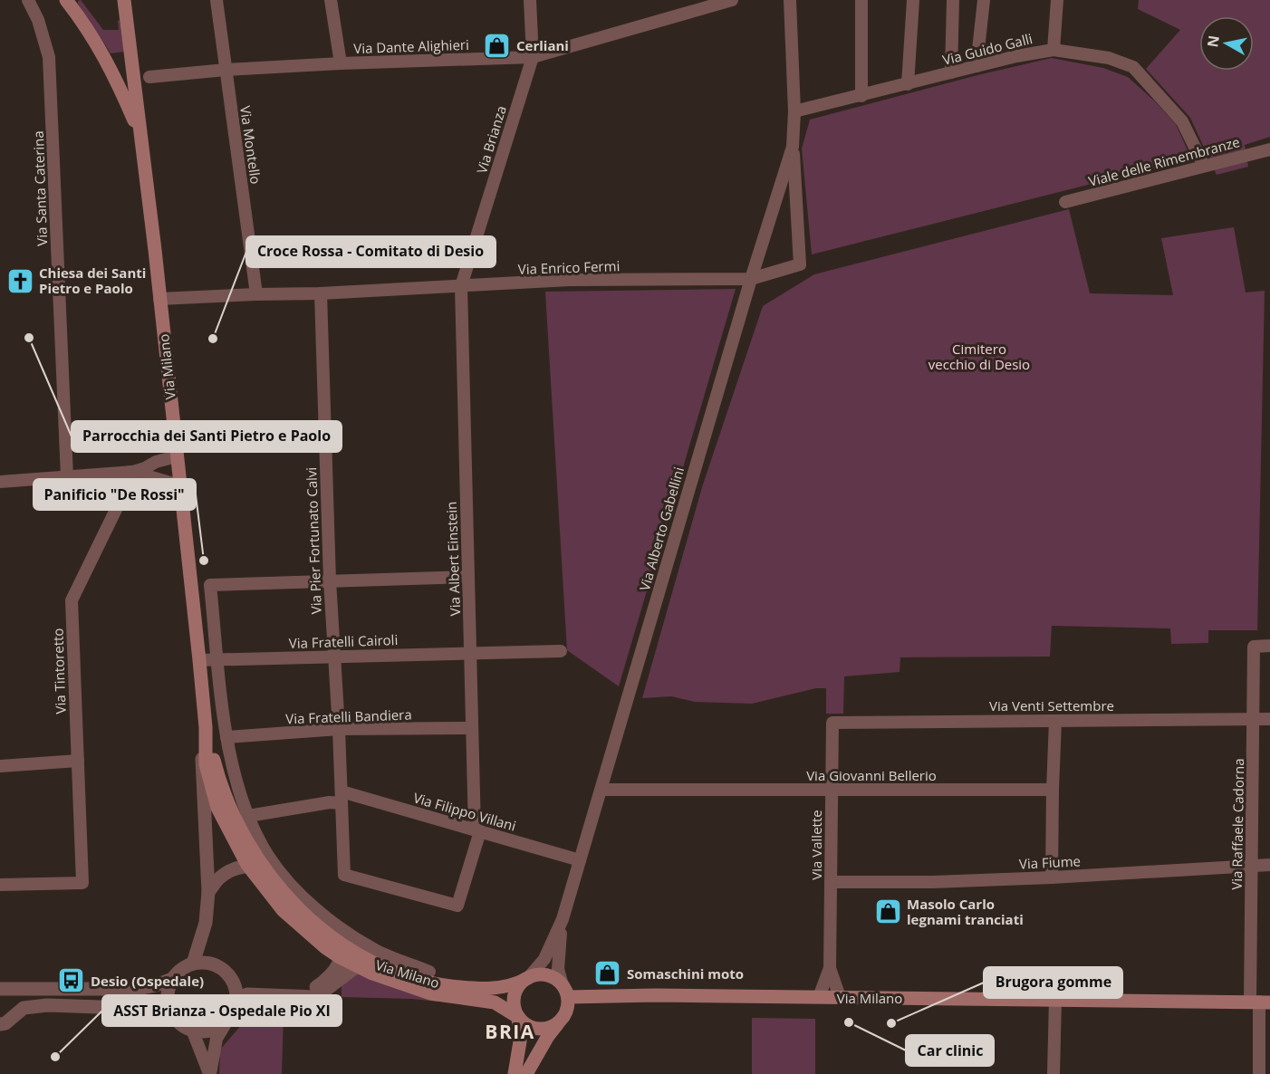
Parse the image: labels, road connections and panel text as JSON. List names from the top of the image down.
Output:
{
  "streets": {
    "main road": ["Via Milano"],
    "street": [
      "Via Dante Alighieri",
      "Via Guido Galli",
      "Via Brianza",
      "Via Montello",
      "Viale delle Rimembranze",
      "Via Santa Caterina",
      "Via Enrico Fermi",
      "Via Alberto Gabellini",
      "Via Pier Fortunato Calvi",
      "Via Albert Einstein",
      "Via Fratelli Cairoli",
      "Via Tintoretto",
      "Via Venti Settembre",
      "Via Fratelli Bandiera",
      "Via Giovanni Bellerio",
      "Via Filippo Villani",
      "Via Raffaele Cadorna",
      "Via Vallette",
      "Via Fiume"
    ]
  },
  "crossings": [
    ["Via Dante Alighieri", "Via Brianza"],
    ["Via Dante Alighieri", "Via Montello"],
    ["Via Guido Galli", "Viale delle Rimembranze"],
    ["Via Guido Galli", "Via Alberto Gabellini"],
    ["Via Brianza", "Via Enrico Fermi"],
    ["Via Brianza", "Via Albert Einstein"],
    ["Via Montello", "Via Enrico Fermi"],
    ["Via Enrico Fermi", "Via Milano"],
    ["Via Enrico Fermi", "Via Alberto Gabellini"],
    ["Via Enrico Fermi", "Via Pier Fortunato Calvi"],
    ["Via Enrico Fermi", "Via Albert Einstein"],
    ["Via Milano", "Via Alberto Gabellini"],
    ["Via Milano", "Via Fratelli Cairoli"],
    ["Via Milano", "Via Raffaele Cadorna"],
    ["Via Milano", "Via Vallette"],
    ["Via Alberto Gabellini", "Via Giovanni Bellerio"],
    ["Via Alberto Gabellini", "Via Filippo Villani"],
    ["Via Pier Fortunato Calvi", "Via Albert Einstein"],
    ["Via Pier Fortunato Calvi", "Via Fratelli Cairoli"],
    ["Via Pier Fortunato Calvi", "Via Fratelli Bandiera"],
    ["Via Pier Fortunato Calvi", "Via Filippo Villani"],
    ["Via Albert Einstein", "Via Fratelli Cairoli"],
    ["Via Albert Einstein", "Via Fratelli Bandiera"],
    ["Via Albert Einstein", "Via Filippo Villani"],
    ["Via Venti Settembre", "Via Raffaele Cadorna"],
    ["Via Venti Settembre", "Via Vallette"],
    ["Via Giovanni Bellerio", "Via Vallette"],
    ["Via Raffaele Cadorna", "Via Fiume"],
    ["Via Vallette", "Via Fiume"]
  ],
  "districts": ["BRIA"],
  "parks": ["Cimitero vecchio di Desio"],
  "places": {
    "shop": ["Cerliani", "Masolo Carlo legnami tranciati", "Somaschini moto"],
    "church": ["Chiesa dei Santi Pietro e Paolo"],
    "other": [
      "Parrocchia dei Santi Pietro e Paolo",
      "Croce Rossa - Comitato di Desio",
      "Panificio \"De Rossi\"",
      "Car clinic",
      "Brugora gomme",
      "ASST Brianza - Ospedale Pio XI"
    ],
    "bus stop": ["Desio (Ospedale)"]
  },
  "north": "left"
}
